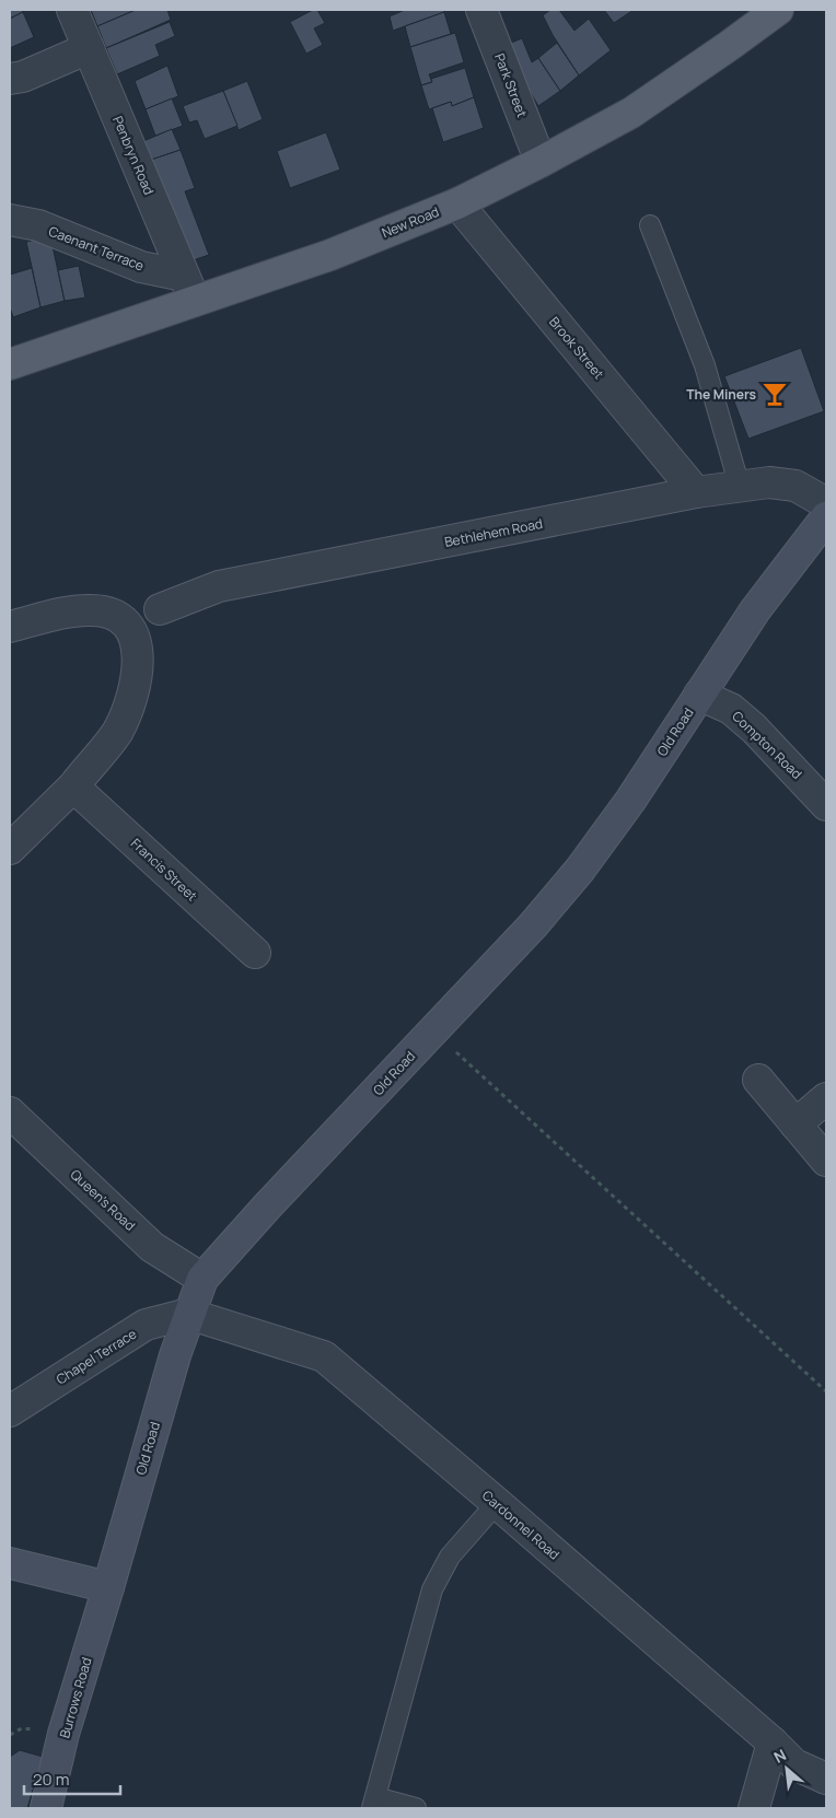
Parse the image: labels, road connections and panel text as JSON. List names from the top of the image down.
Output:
{
  "streets": {
    "main road": ["New Road", "Old Road", "Burrows Road"],
    "street": [
      "Park Street",
      "Penbryn Road",
      "Caenant Terrace",
      "Brook Street",
      "Bethlehem Road",
      "Compton Road",
      "Francis Street",
      "Queen's Road",
      "Chapel Terrace",
      "Cardonnel Road"
    ]
  },
  "crossings": [
    ["Park Street", "New Road"],
    ["Penbryn Road", "New Road"],
    ["Penbryn Road", "Caenant Terrace"],
    ["New Road", "Caenant Terrace"],
    ["New Road", "Brook Street"],
    ["Brook Street", "Bethlehem Road"],
    ["Old Road", "Compton Road"],
    ["Old Road", "Queen's Road"],
    ["Old Road", "Chapel Terrace"],
    ["Old Road", "Cardonnel Road"],
    ["Old Road", "Burrows Road"],
    ["Chapel Terrace", "Cardonnel Road"]
  ],
  "places": {
    "bar": ["The Miners"]
  },
  "scale_bar": "20 m",
  "north": "top left"
}
